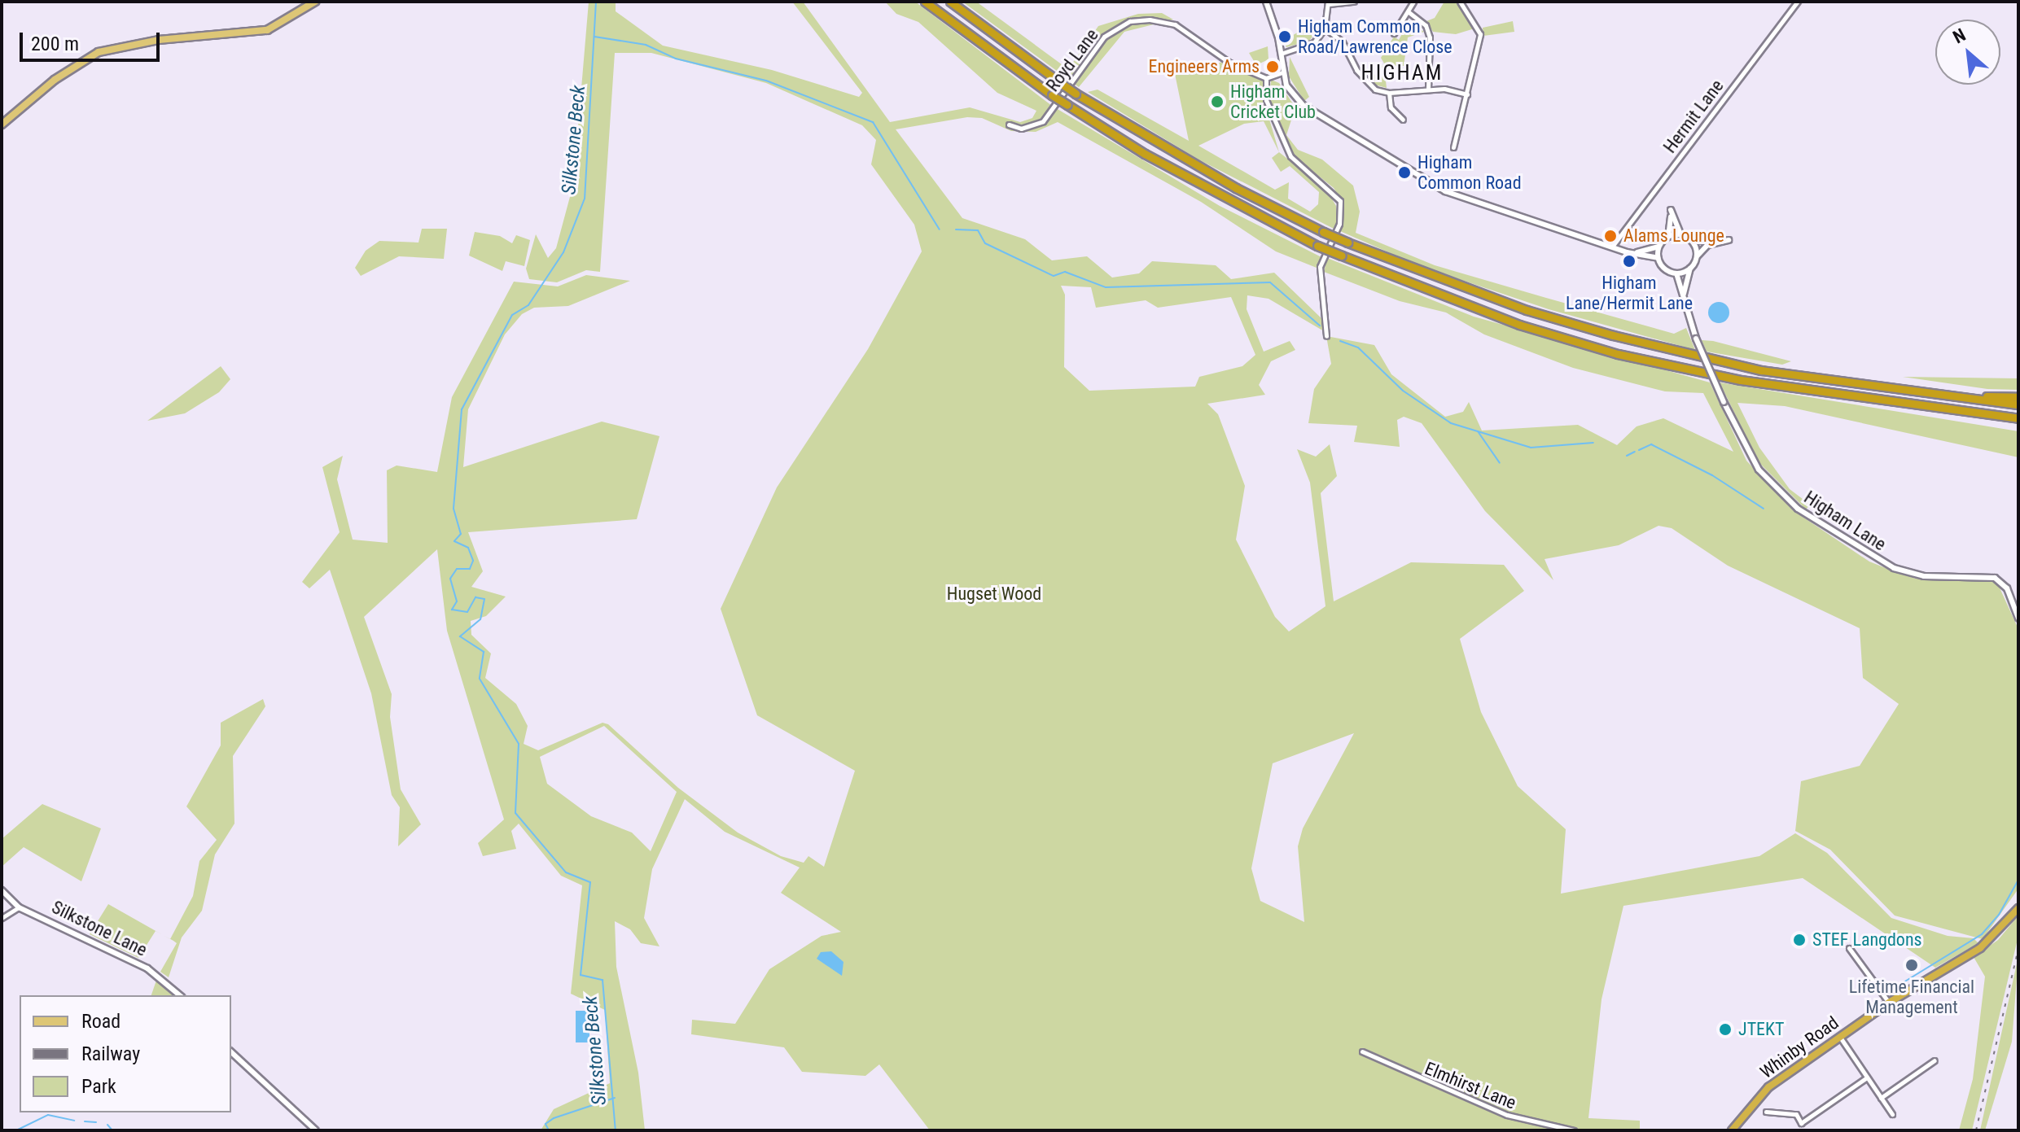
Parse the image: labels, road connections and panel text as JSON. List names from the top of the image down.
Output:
{
  "streets": {
    "highway": ["Whinby Road"],
    "street": [
      "Royd Lane",
      "Hermit Lane",
      "Higham Lane",
      "Silkstone Lane",
      "Elmhirst Lane"
    ]
  },
  "districts": ["HIGHAM"],
  "water": ["Silkstone Beck"],
  "parks": ["Hugset Wood"],
  "places": [
    "Higham Common Road/Lawrence Close",
    "Engineers Arms",
    "Higham Cricket Club",
    "Higham Common Road",
    "Alams Lounge",
    "Higham Lane/Hermit Lane",
    "STEF Langdons",
    "Lifetime Financial Management",
    "JTEKT"
  ],
  "legend": ["Road", "Railway", "Park"],
  "scale_bar": "200 m",
  "north": "top left"
}
